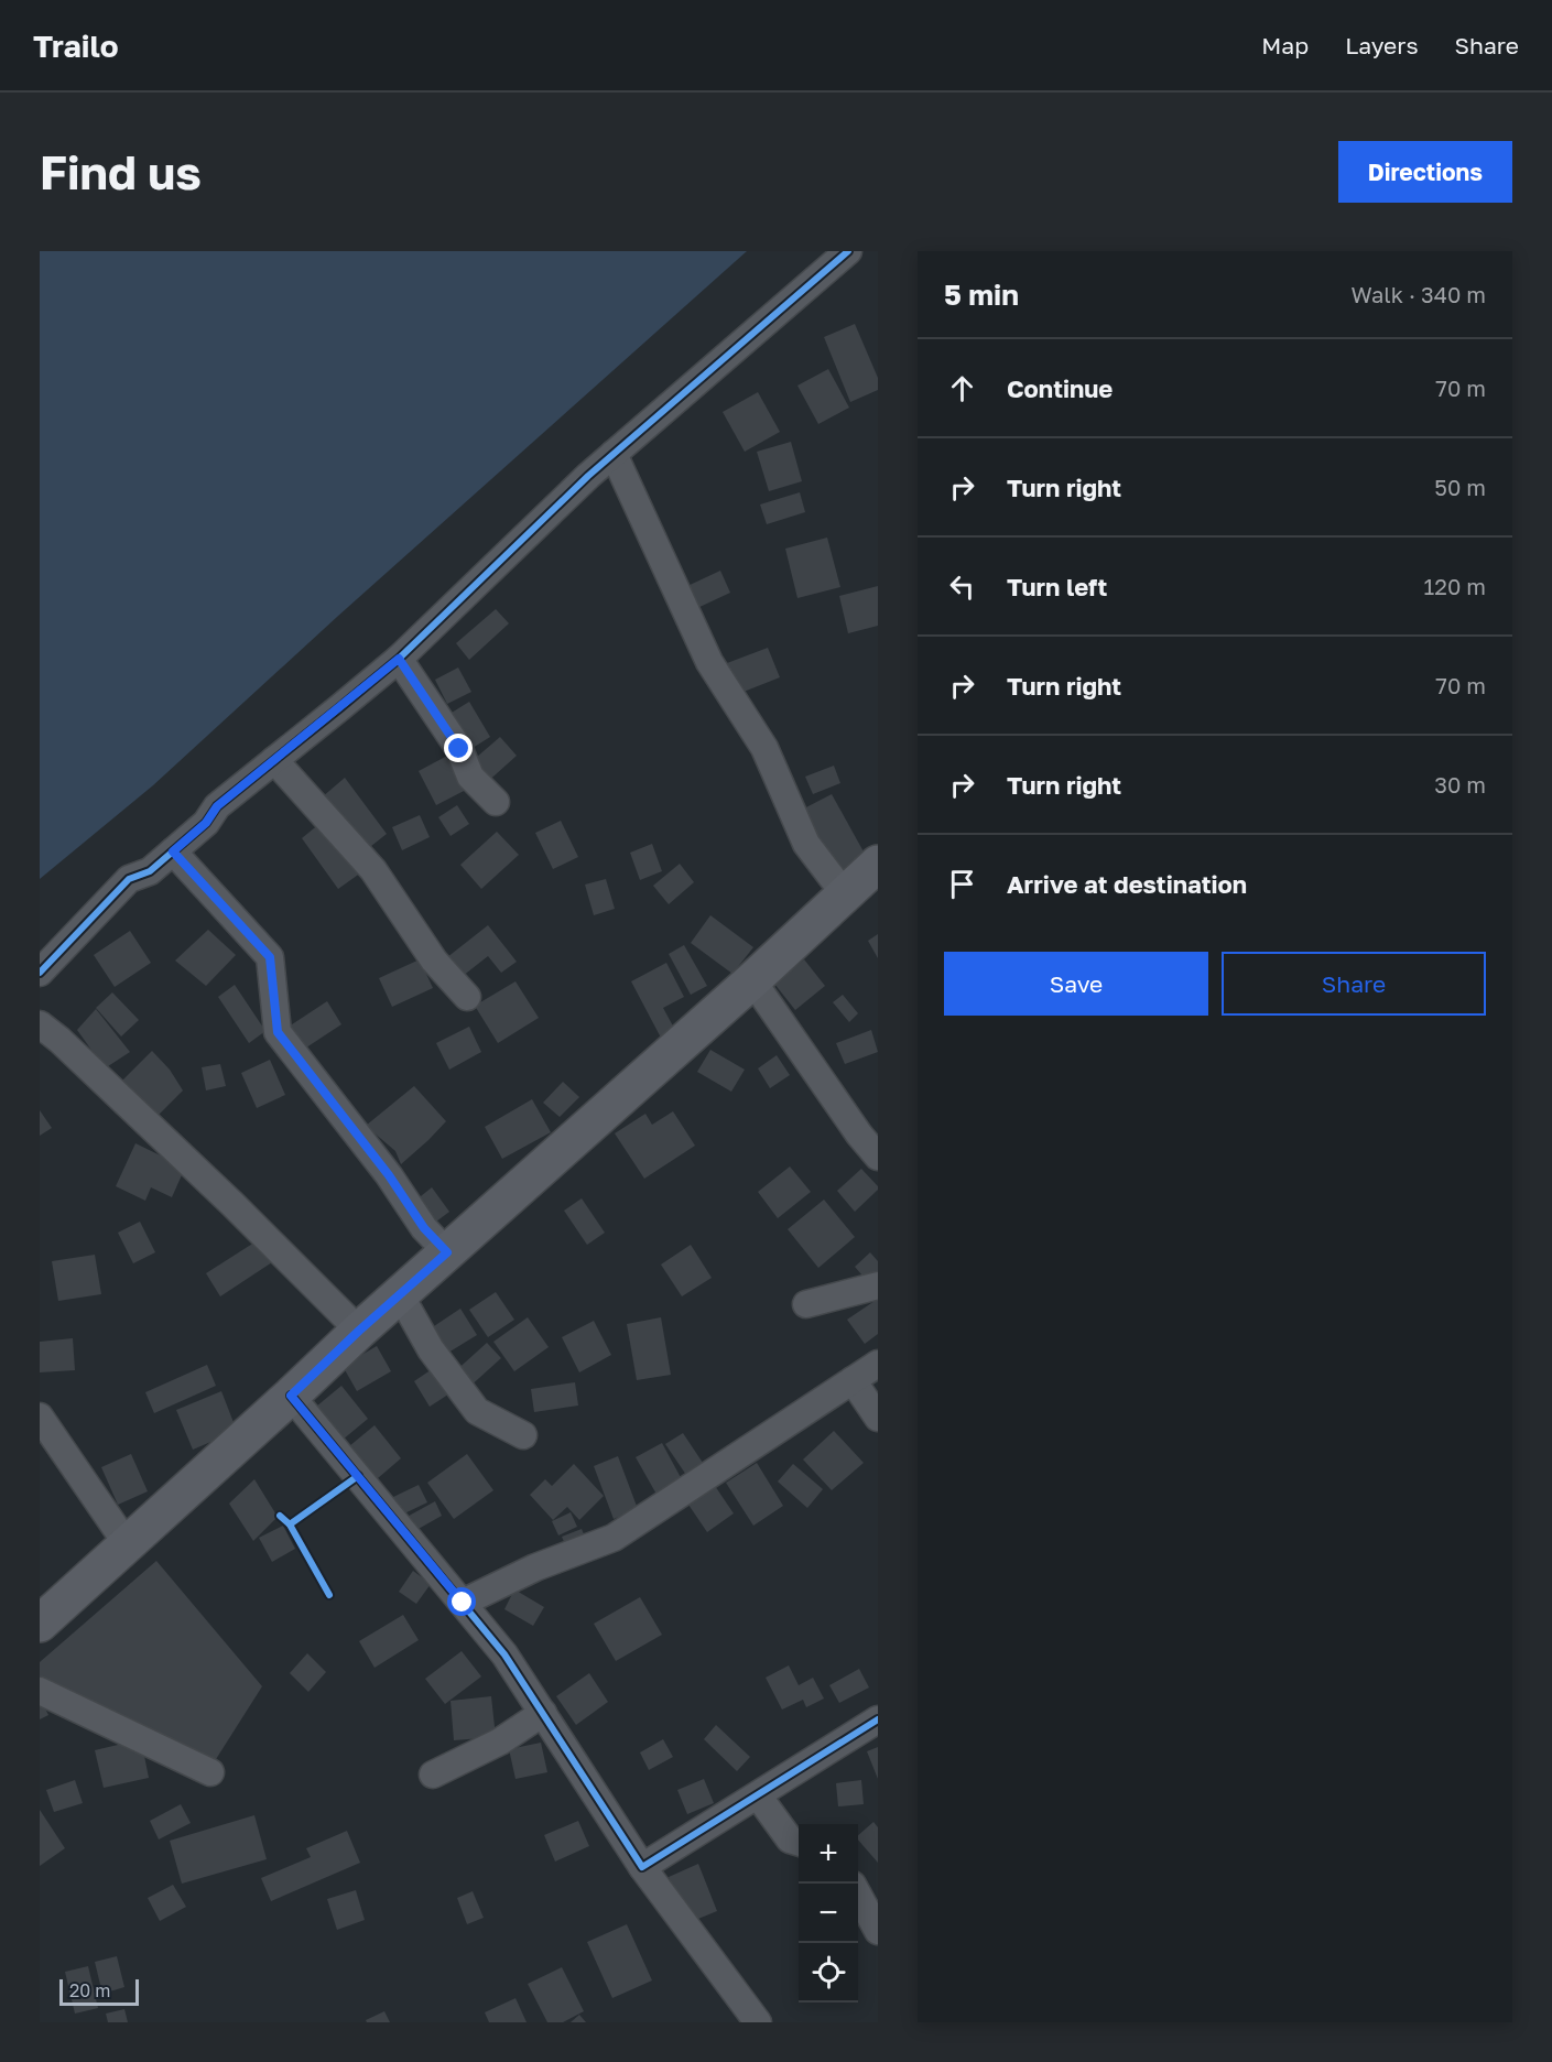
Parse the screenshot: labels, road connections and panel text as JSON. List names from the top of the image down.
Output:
{
  "scale_bar": "20 m",
  "page": {
    "header": "Trailo",
    "nav": ["Map", "Layers", "Share"],
    "buttons": [
      "Directions",
      ["Save", "Share"]
    ],
    "title": "Find us",
    "heading": ["5 min", "Walk · 340 m"],
    "list": [
      ["Continue", "70 m"],
      ["Turn right", "50 m"],
      ["Turn left", "120 m"],
      ["Turn right", "70 m"],
      ["Turn right", "30 m"],
      "Arrive at destination"
    ],
    "map_buttons": ["+", "−"],
    "scale": "20 m"
  }
}
